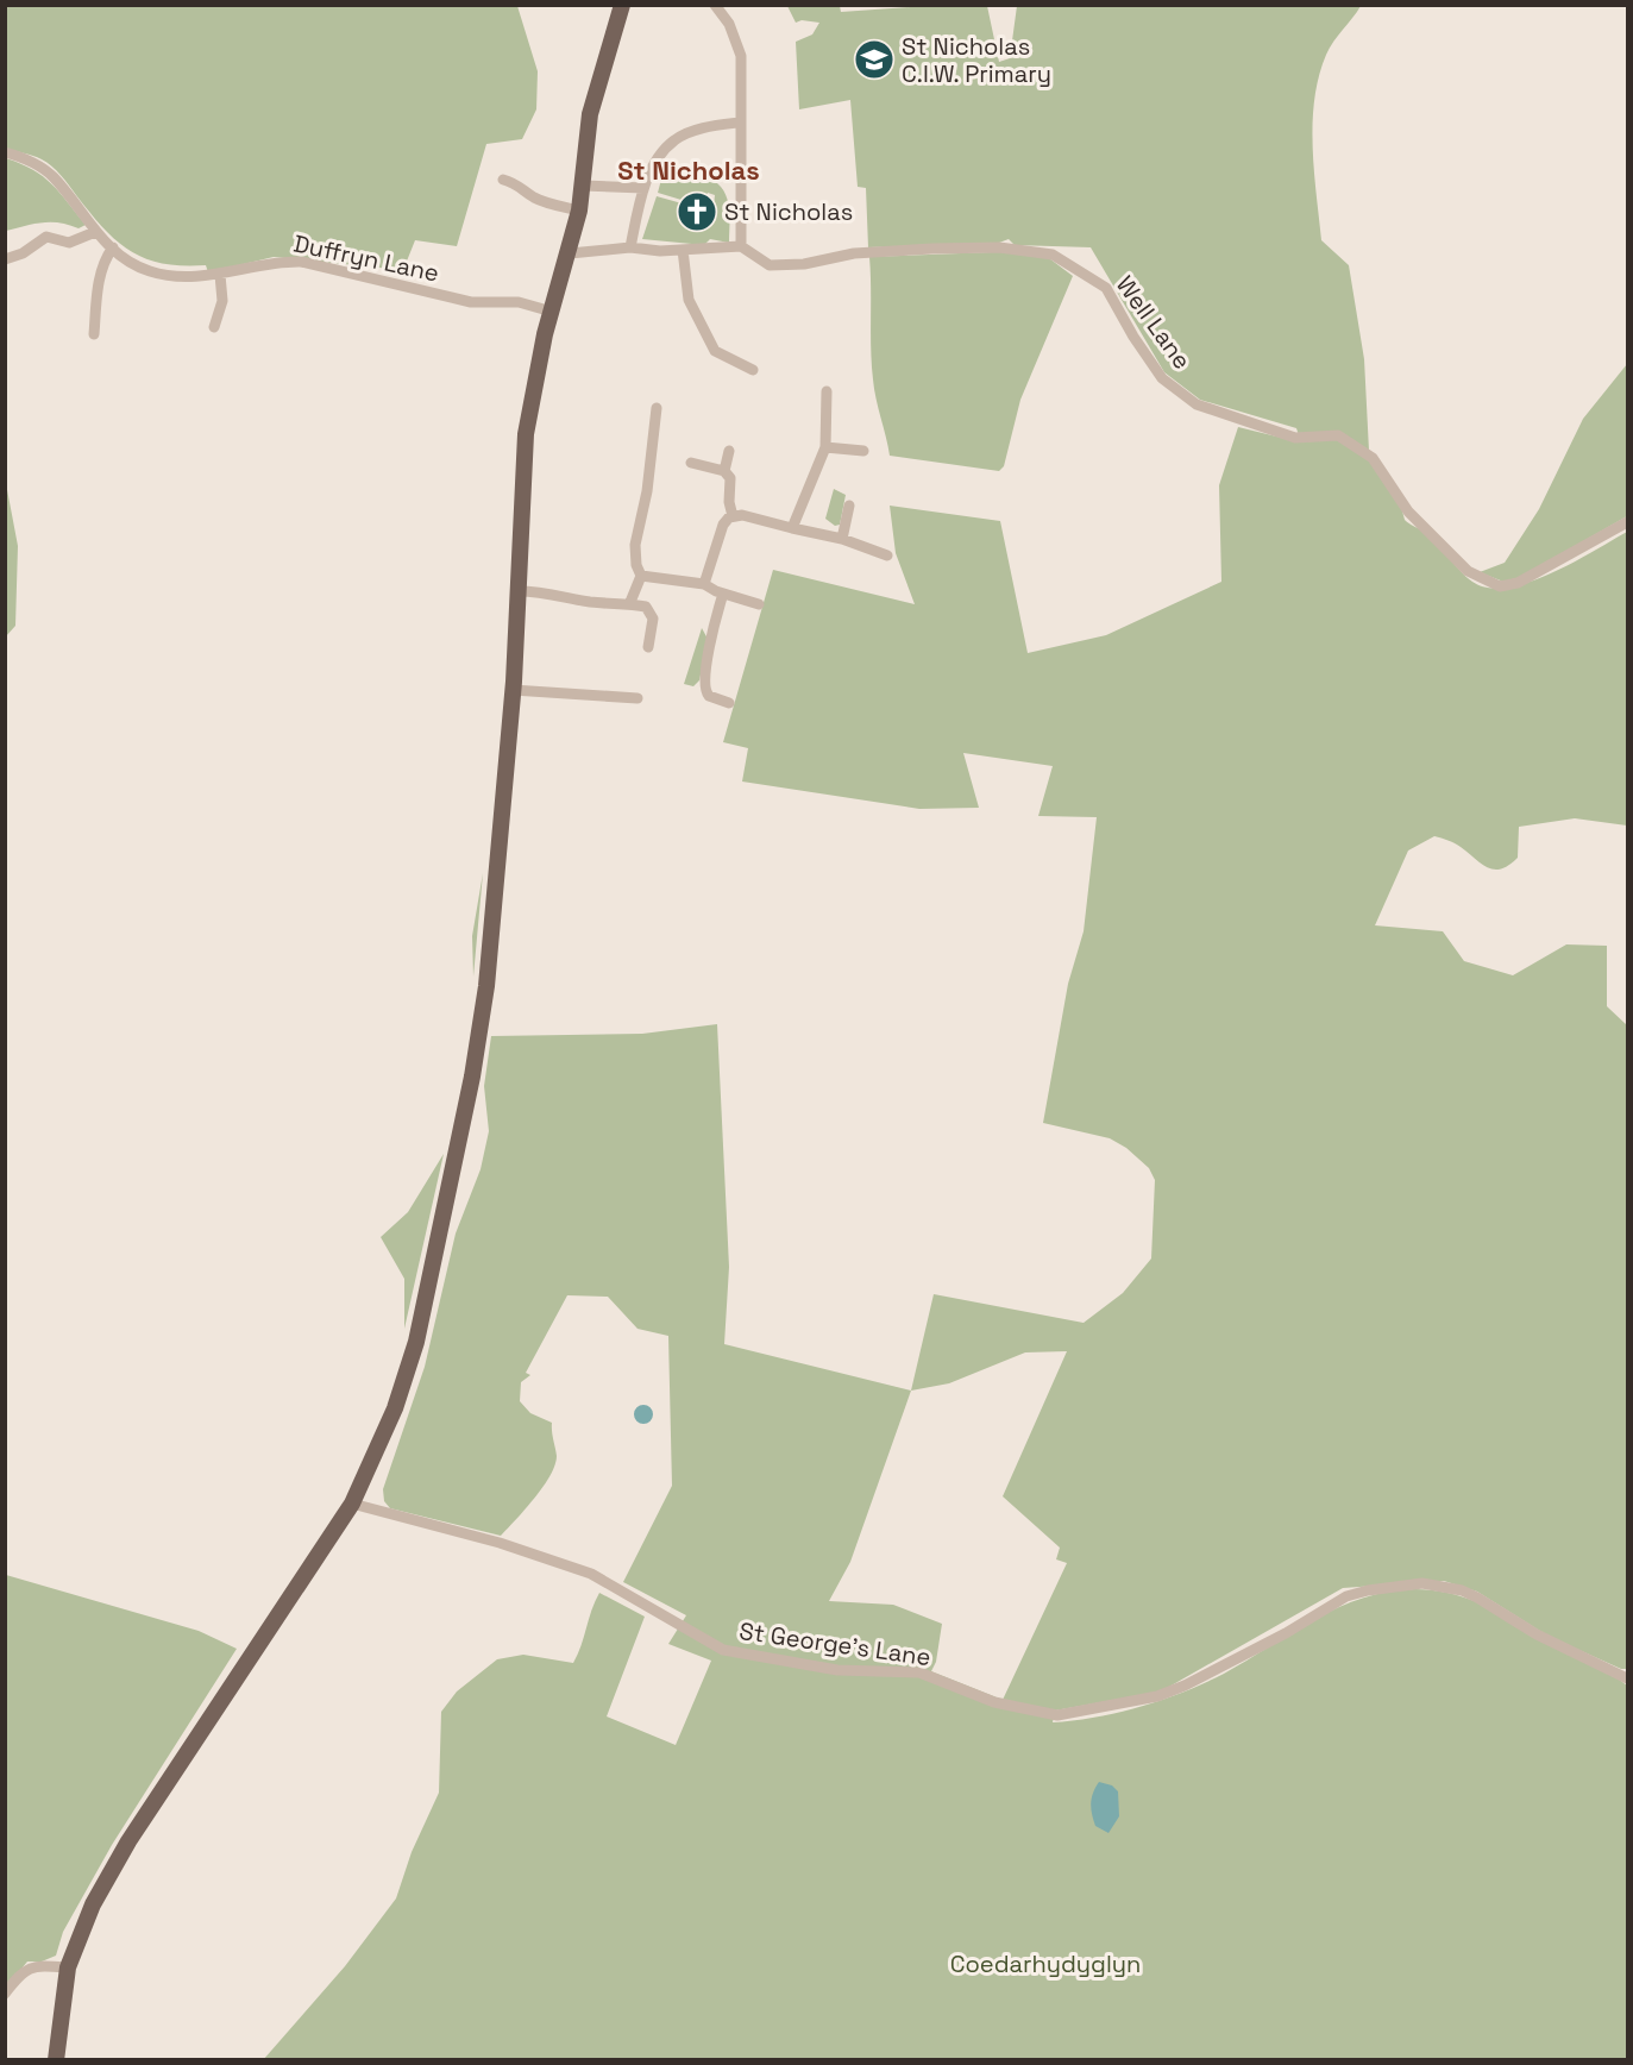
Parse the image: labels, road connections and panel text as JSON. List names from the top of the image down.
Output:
{
  "streets": {
    "street": ["Duffryn Lane", "Well Lane", "St George's Lane"]
  },
  "districts": ["St Nicholas"],
  "parks": ["Coedarhydyglyn"],
  "places": {
    "school or university": ["St Nicholas C.I.W. Primary"],
    "church": ["St Nicholas"]
  }
}
